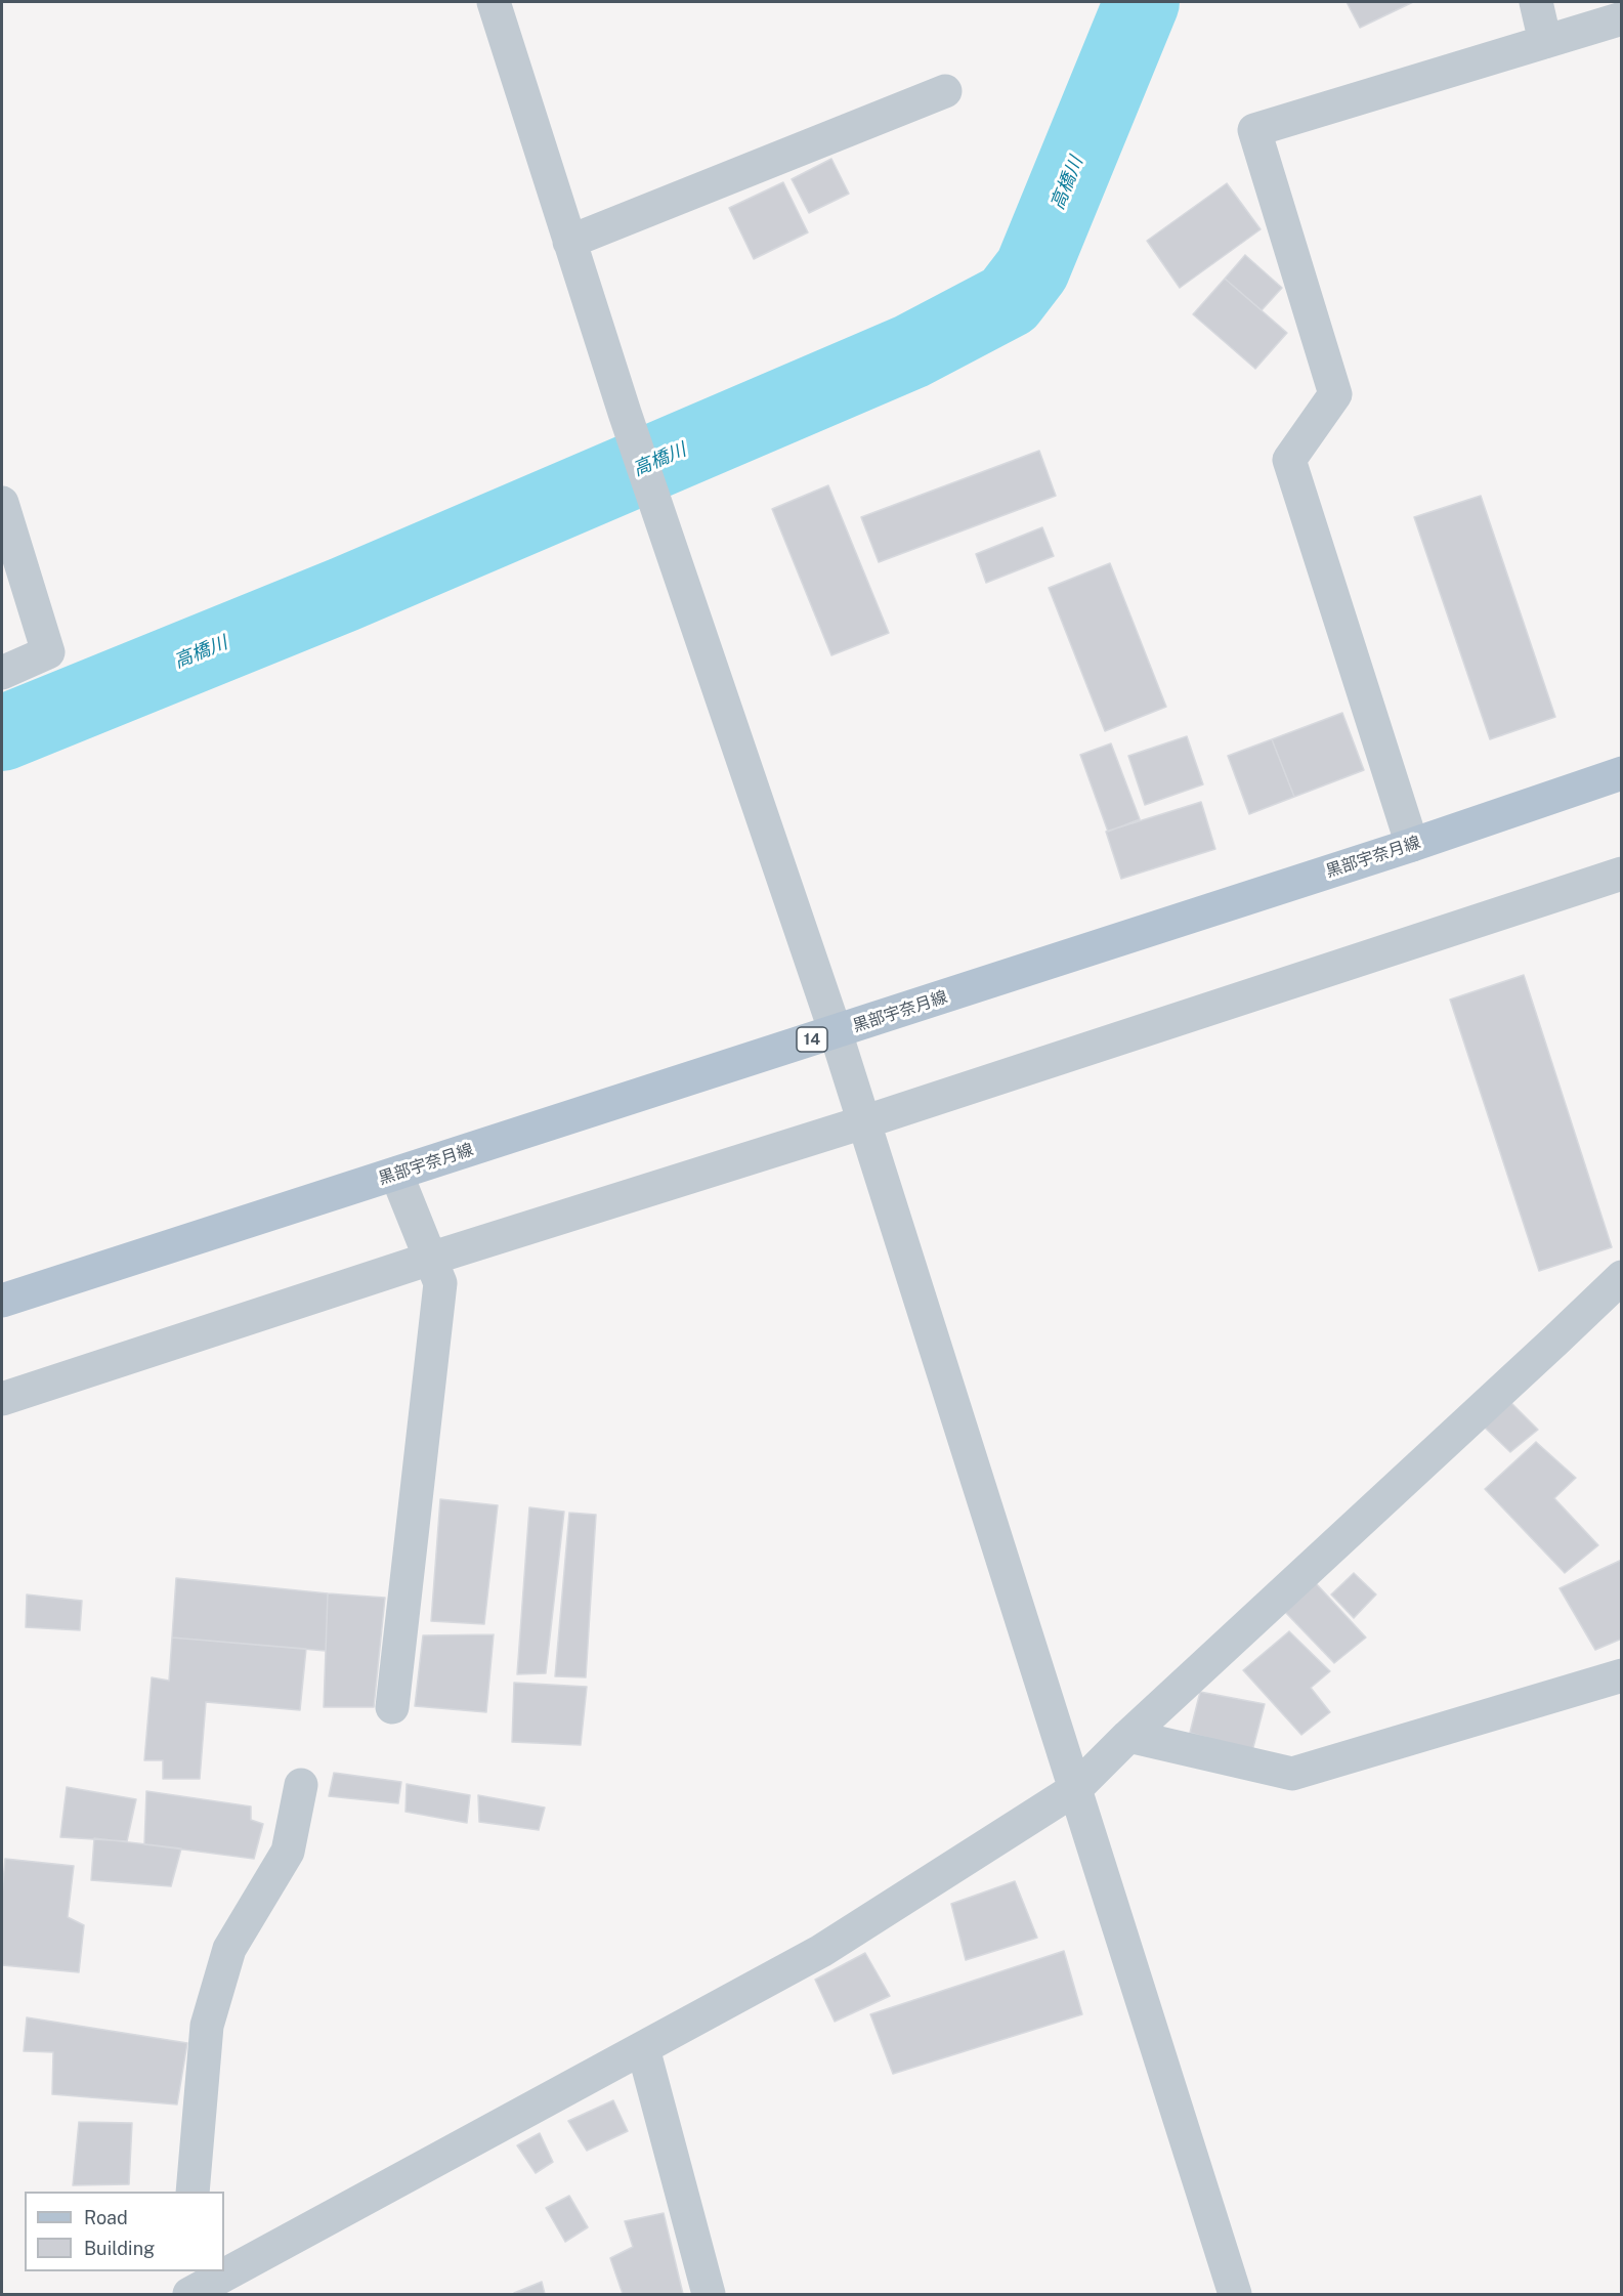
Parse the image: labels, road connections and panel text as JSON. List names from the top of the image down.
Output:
{
  "streets": {
    "main road": ["黒部宇奈月線", "14"]
  },
  "water": ["高橋川"],
  "legend": ["Road", "Building"]
}
